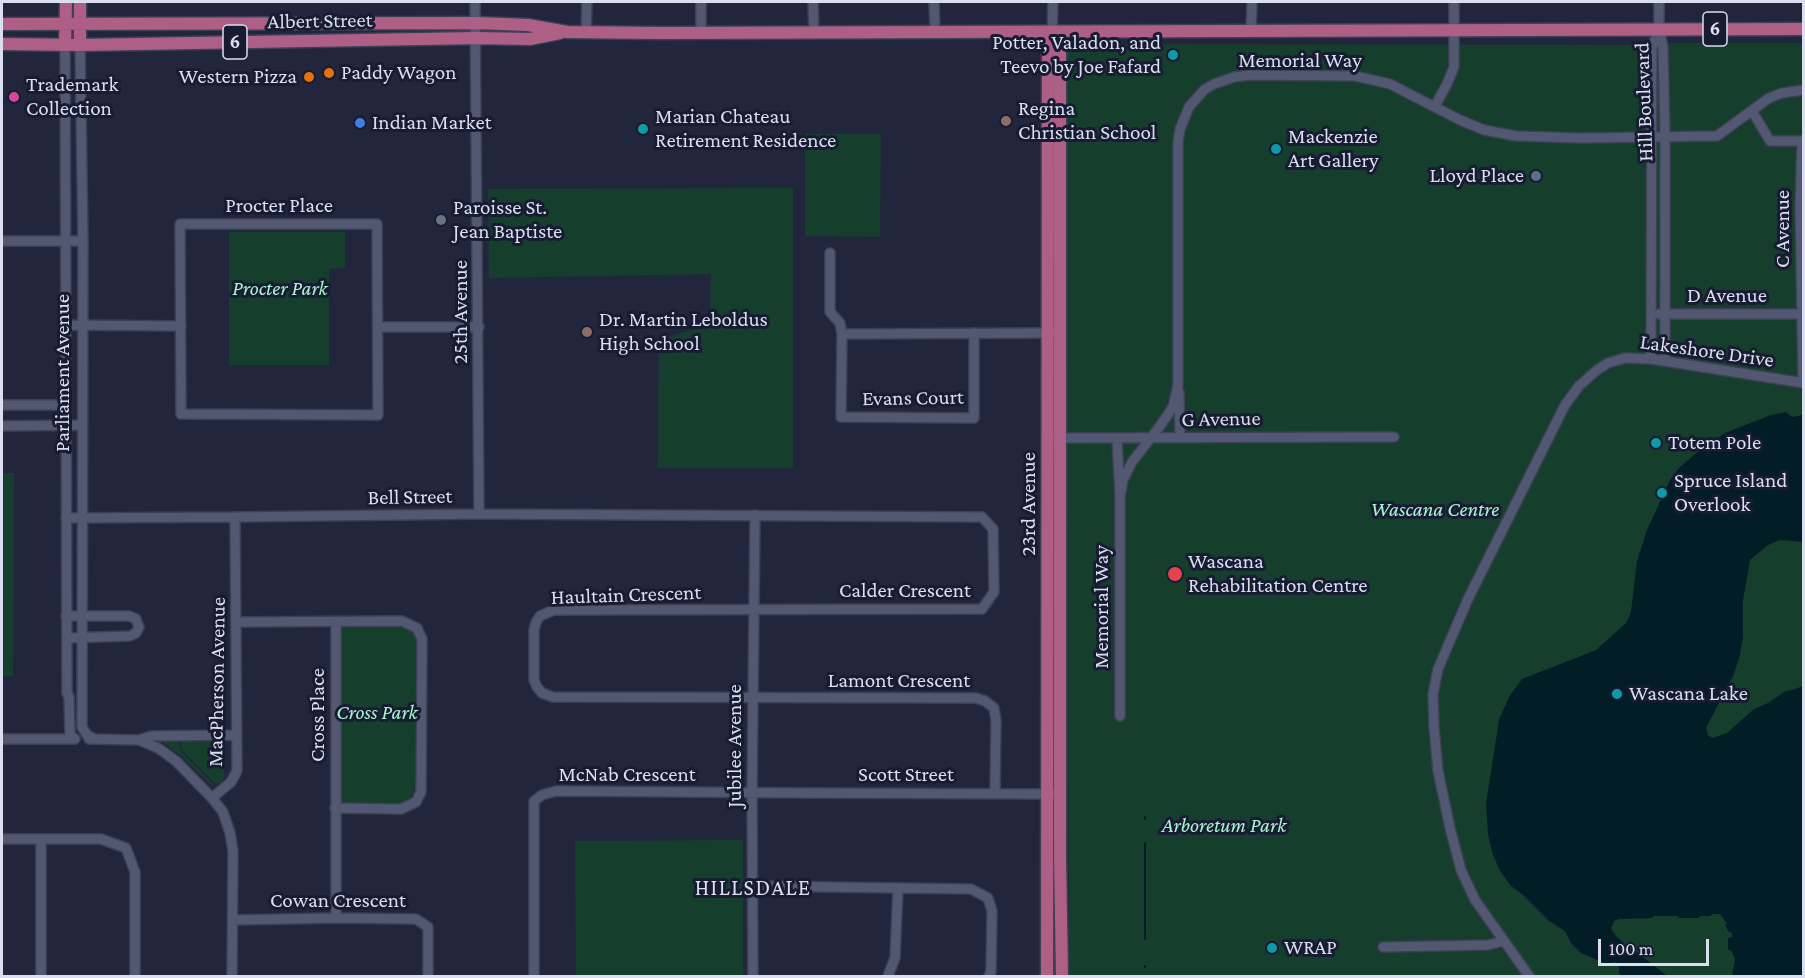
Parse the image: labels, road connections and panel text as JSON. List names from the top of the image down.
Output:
{
  "streets": {
    "main road": [
      "Albert Street",
      "6",
      "Parliament Avenue",
      "23rd Avenue"
    ],
    "street": [
      "Memorial Way",
      "Hill Boulevard",
      "Procter Place",
      "C Avenue",
      "D Avenue",
      "25th Avenue",
      "Lakeshore Drive",
      "Evans Court",
      "G Avenue",
      "Bell Street",
      "Calder Crescent",
      "Haultain Crescent",
      "Lamont Crescent",
      "MacPherson Avenue",
      "Cross Place",
      "Jubilee Avenue",
      "McNab Crescent",
      "Scott Street",
      "Cowan Crescent"
    ]
  },
  "crossings": [
    ["Albert Street", "Hill Boulevard"],
    ["Albert Street", "25th Avenue"],
    ["Albert Street", "Parliament Avenue"],
    ["Albert Street", "23rd Avenue"],
    ["Memorial Way", "Hill Boulevard"],
    ["Memorial Way", "C Avenue"],
    ["Memorial Way", "G Avenue"],
    ["Hill Boulevard", "D Avenue"],
    ["Hill Boulevard", "Lakeshore Drive"],
    ["C Avenue", "D Avenue"],
    ["C Avenue", "Lakeshore Drive"],
    ["25th Avenue", "Bell Street"],
    ["Parliament Avenue", "Bell Street"],
    ["G Avenue", "23rd Avenue"],
    ["Bell Street", "Calder Crescent"],
    ["Bell Street", "MacPherson Avenue"],
    ["Bell Street", "Jubilee Avenue"],
    ["23rd Avenue", "Scott Street"],
    ["Calder Crescent", "Haultain Crescent"],
    ["Calder Crescent", "Jubilee Avenue"],
    ["Haultain Crescent", "Lamont Crescent"],
    ["Haultain Crescent", "Jubilee Avenue"],
    ["Lamont Crescent", "Jubilee Avenue"],
    ["Lamont Crescent", "Scott Street"],
    ["MacPherson Avenue", "Cowan Crescent"],
    ["Cross Place", "Cowan Crescent"],
    ["Jubilee Avenue", "McNab Crescent"],
    ["Jubilee Avenue", "Scott Street"],
    ["McNab Crescent", "Scott Street"]
  ],
  "districts": ["HILLSDALE"],
  "parks": [
    "Procter Park",
    "Wascana Centre",
    "Cross Park",
    "Arboretum Park"
  ],
  "places": [
    "Potter, Valadon, and Teevo by Joe Fafard",
    "Paddy Wagon",
    "Western Pizza",
    "Trademark Collection",
    "Regina Christian School",
    "Indian Market",
    "Marian Chateau Retirement Residence",
    "Mackenzie Art Gallery",
    "Lloyd Place",
    "Paroisse St. Jean Baptiste",
    "Dr. Martin Leboldus High School",
    "Totem Pole",
    "Spruce Island Overlook",
    "Wascana Rehabilitation Centre",
    "Wascana Lake",
    "WRAP"
  ],
  "scale_bar": "100 m"
}
